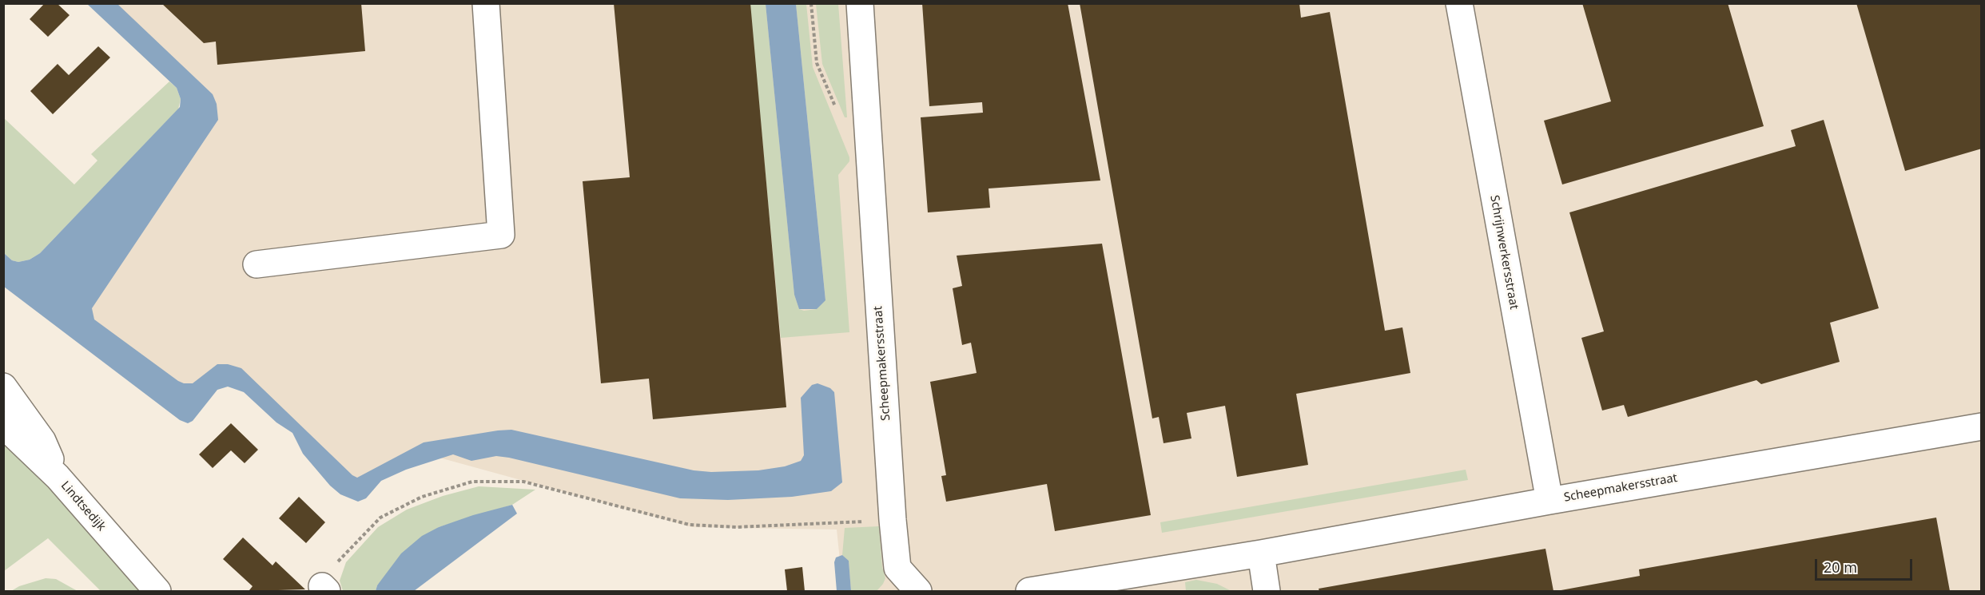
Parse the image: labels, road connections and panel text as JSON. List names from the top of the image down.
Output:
{
  "streets": {
    "street": ["Schrijnwerkersstraat", "Scheepmakersstraat", "Lindtsedijk"]
  },
  "crossings": [
    ["Schrijnwerkersstraat", "Scheepmakersstraat"]
  ],
  "scale_bar": "20 m"
}
